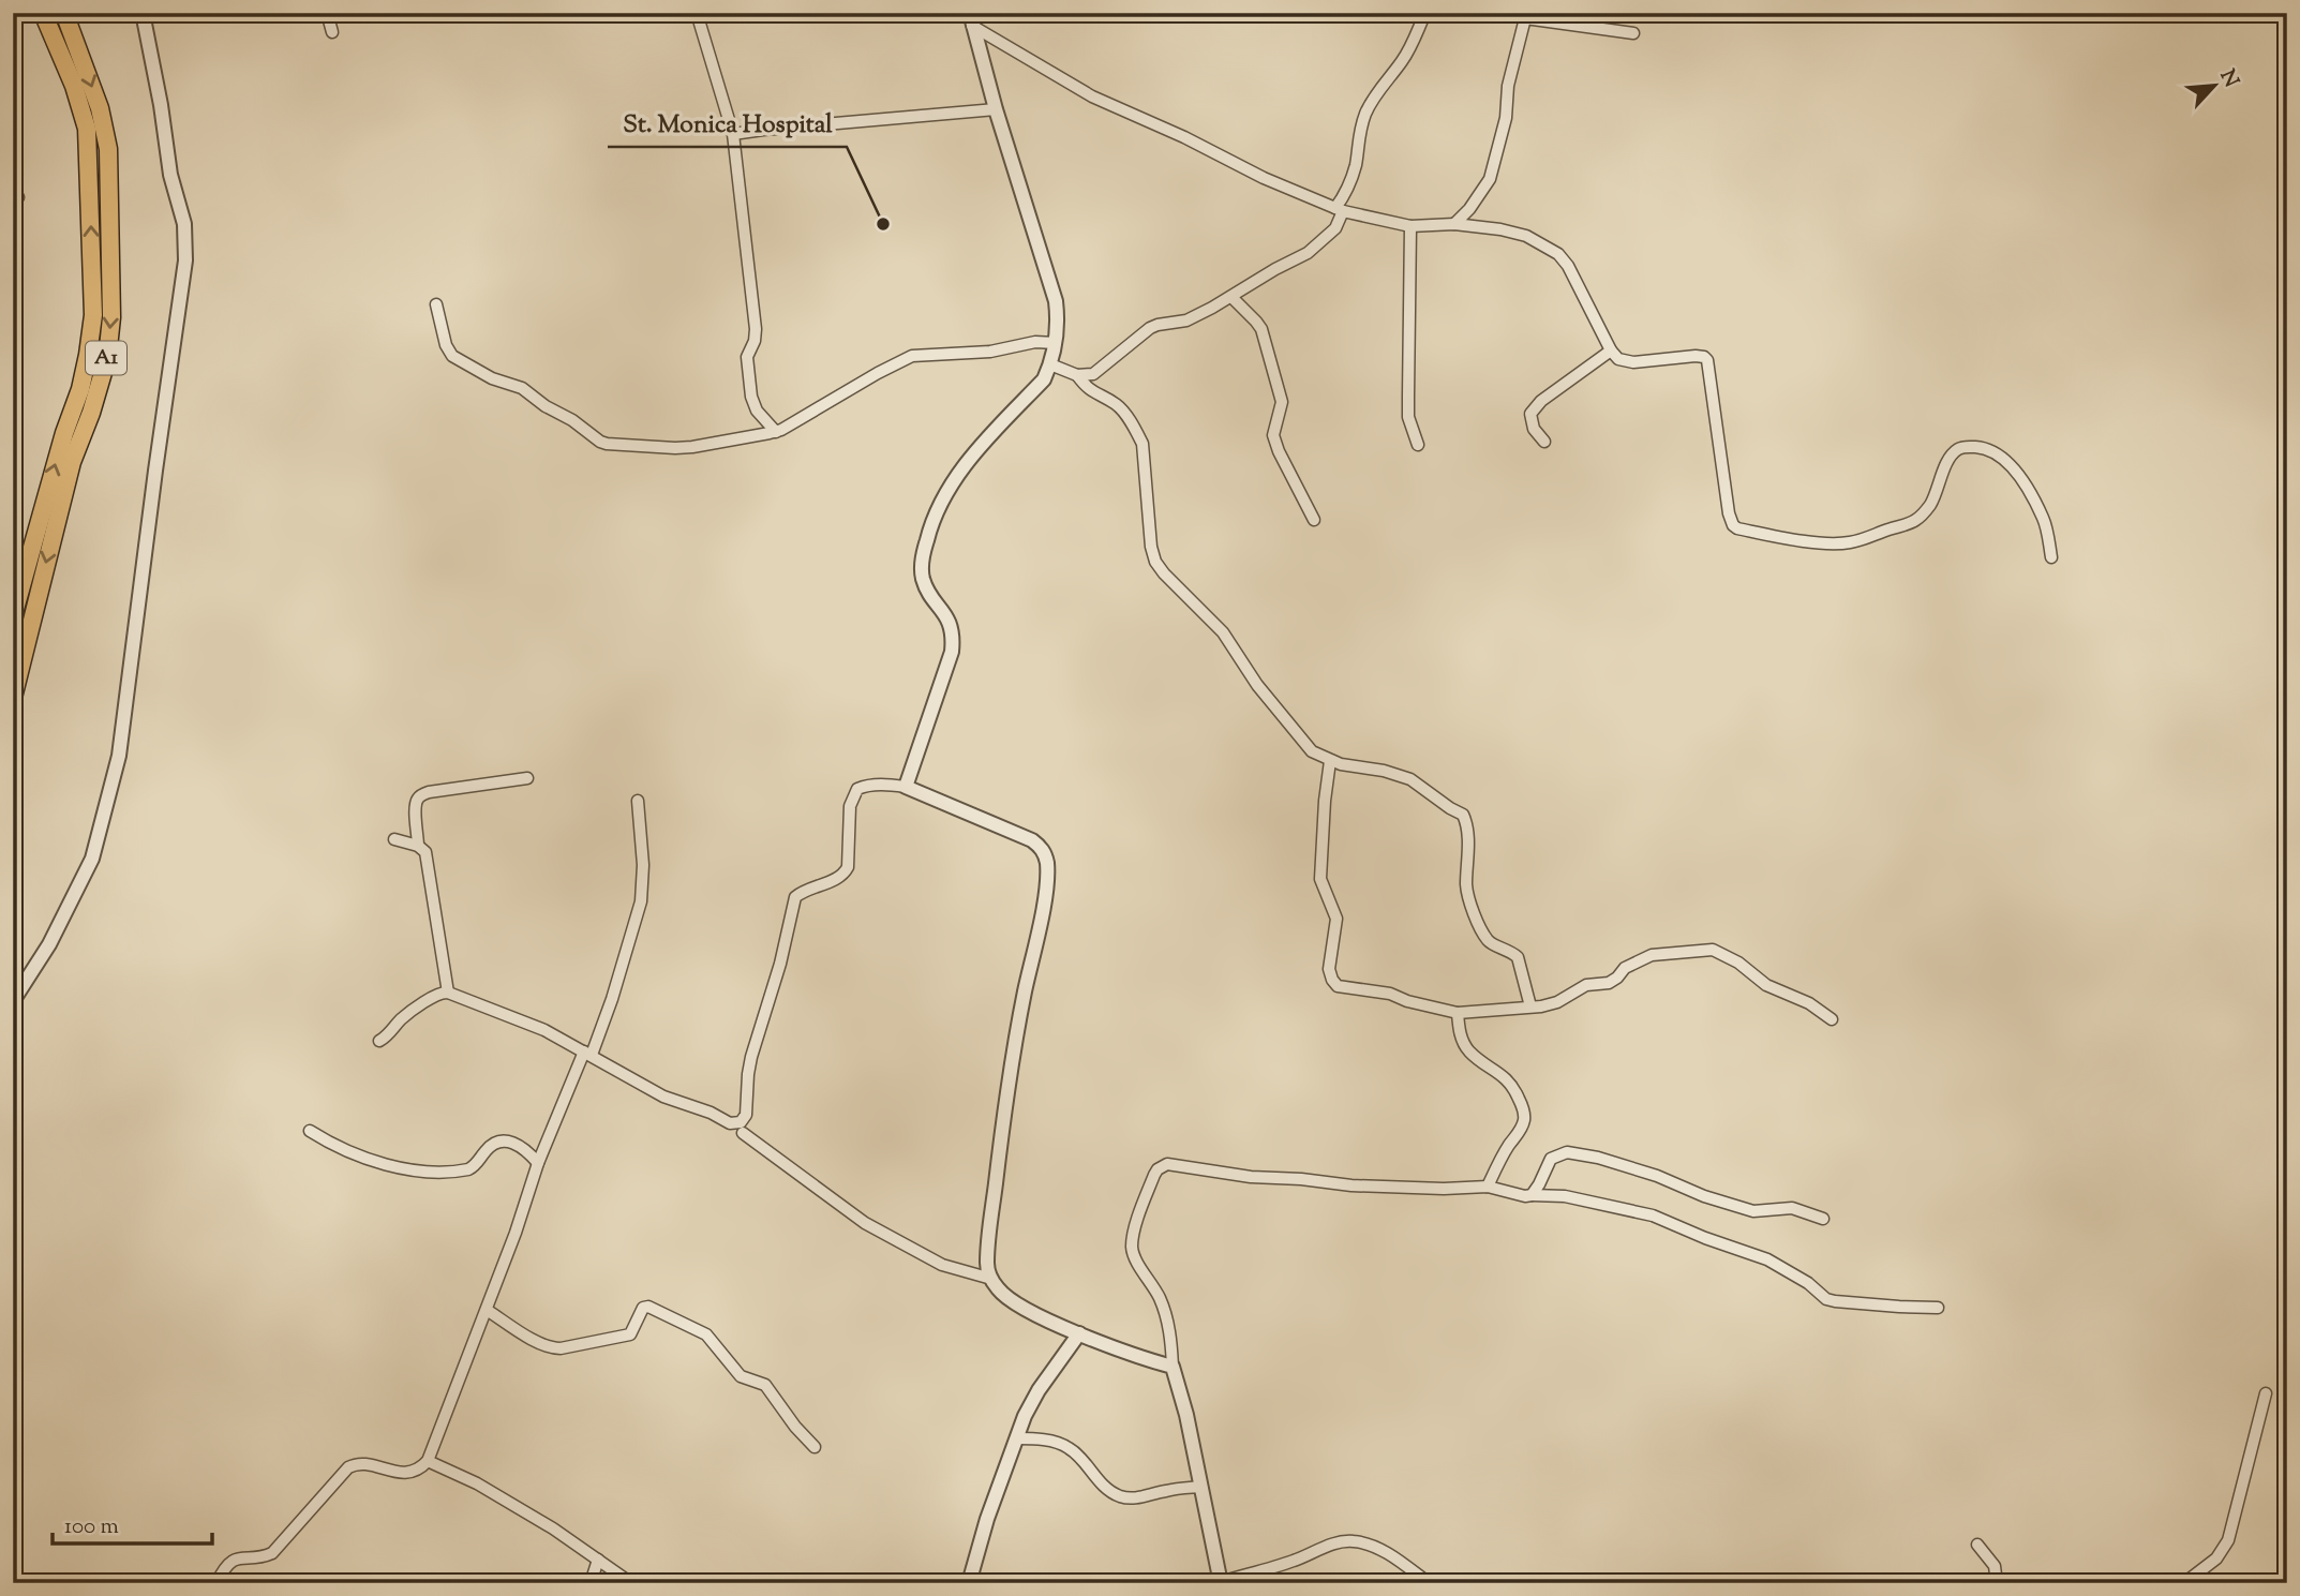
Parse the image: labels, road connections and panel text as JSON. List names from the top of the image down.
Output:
{
  "streets": {
    "highway": ["A1"]
  },
  "places": ["St. Monica Hospital"],
  "scale_bar": "100 m",
  "north": "top right"
}
